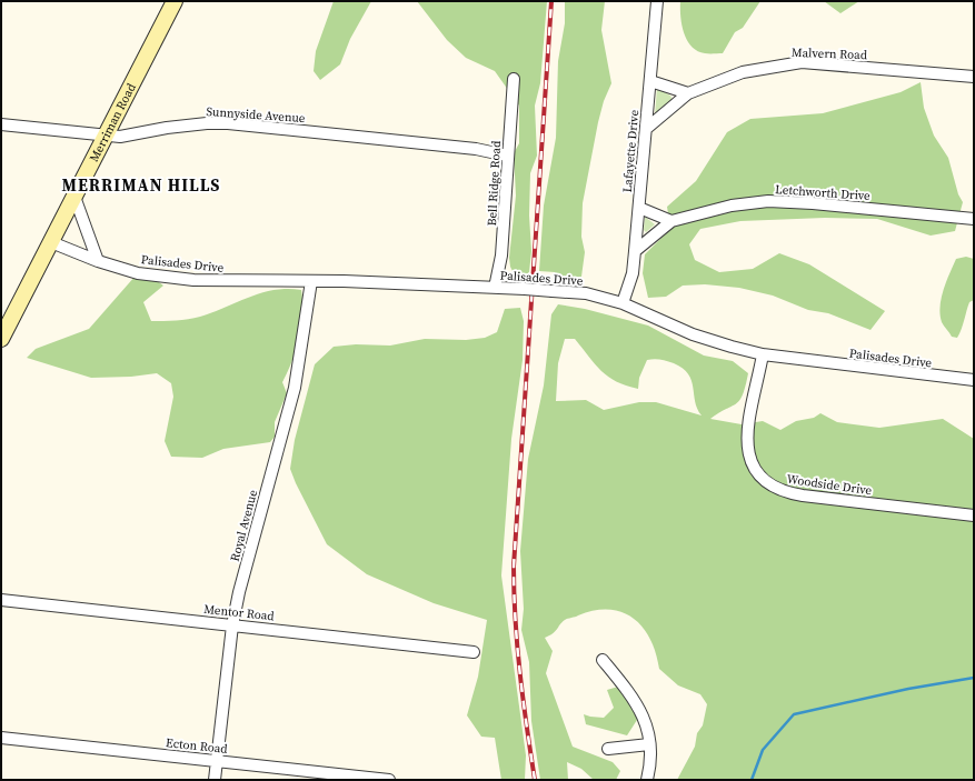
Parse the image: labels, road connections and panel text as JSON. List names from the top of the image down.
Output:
{
  "streets": {
    "main road": ["Merriman Road"],
    "street": [
      "Malvern Road",
      "Sunnyside Avenue",
      "Lafayette Drive",
      "Bell Ridge Road",
      "Letchworth Drive",
      "Palisades Drive",
      "Woodside Drive",
      "Royal Avenue",
      "Mentor Road",
      "Ecton Road"
    ]
  },
  "crossings": [
    ["Malvern Road", "Lafayette Drive"],
    ["Sunnyside Avenue", "Merriman Road"],
    ["Sunnyside Avenue", "Bell Ridge Road"],
    ["Merriman Road", "Palisades Drive"],
    ["Lafayette Drive", "Letchworth Drive"],
    ["Lafayette Drive", "Palisades Drive"],
    ["Bell Ridge Road", "Palisades Drive"],
    ["Palisades Drive", "Woodside Drive"],
    ["Palisades Drive", "Royal Avenue"],
    ["Royal Avenue", "Mentor Road"],
    ["Royal Avenue", "Ecton Road"]
  ],
  "districts": ["MERRIMAN HILLS"]
}
